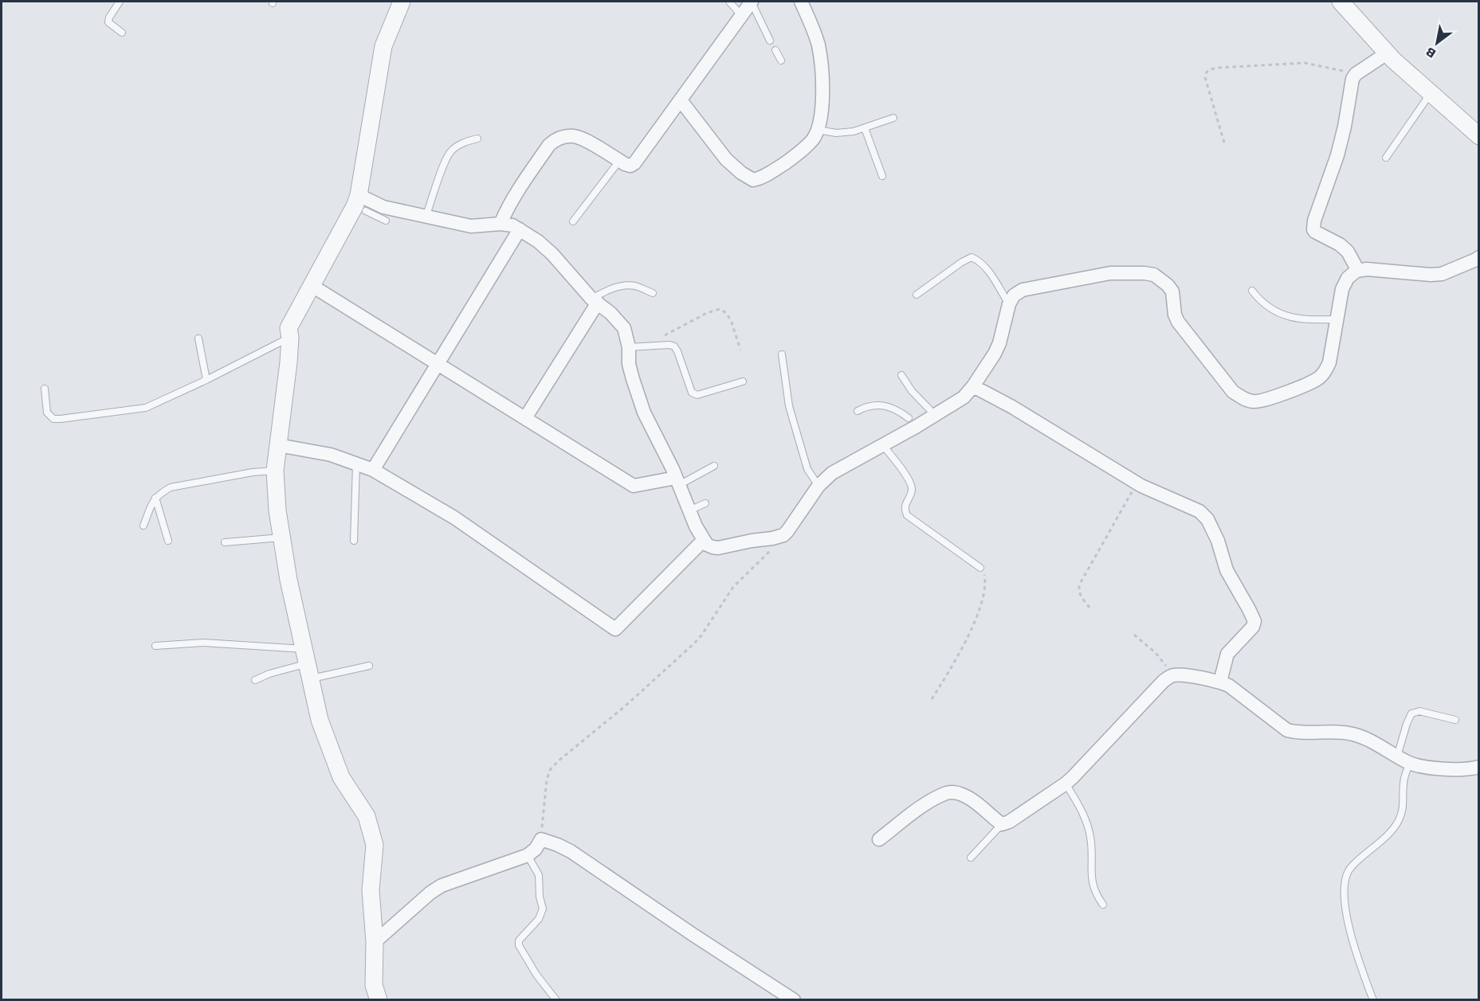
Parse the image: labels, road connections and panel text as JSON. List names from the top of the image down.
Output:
{
  "north": "bottom left"
}
